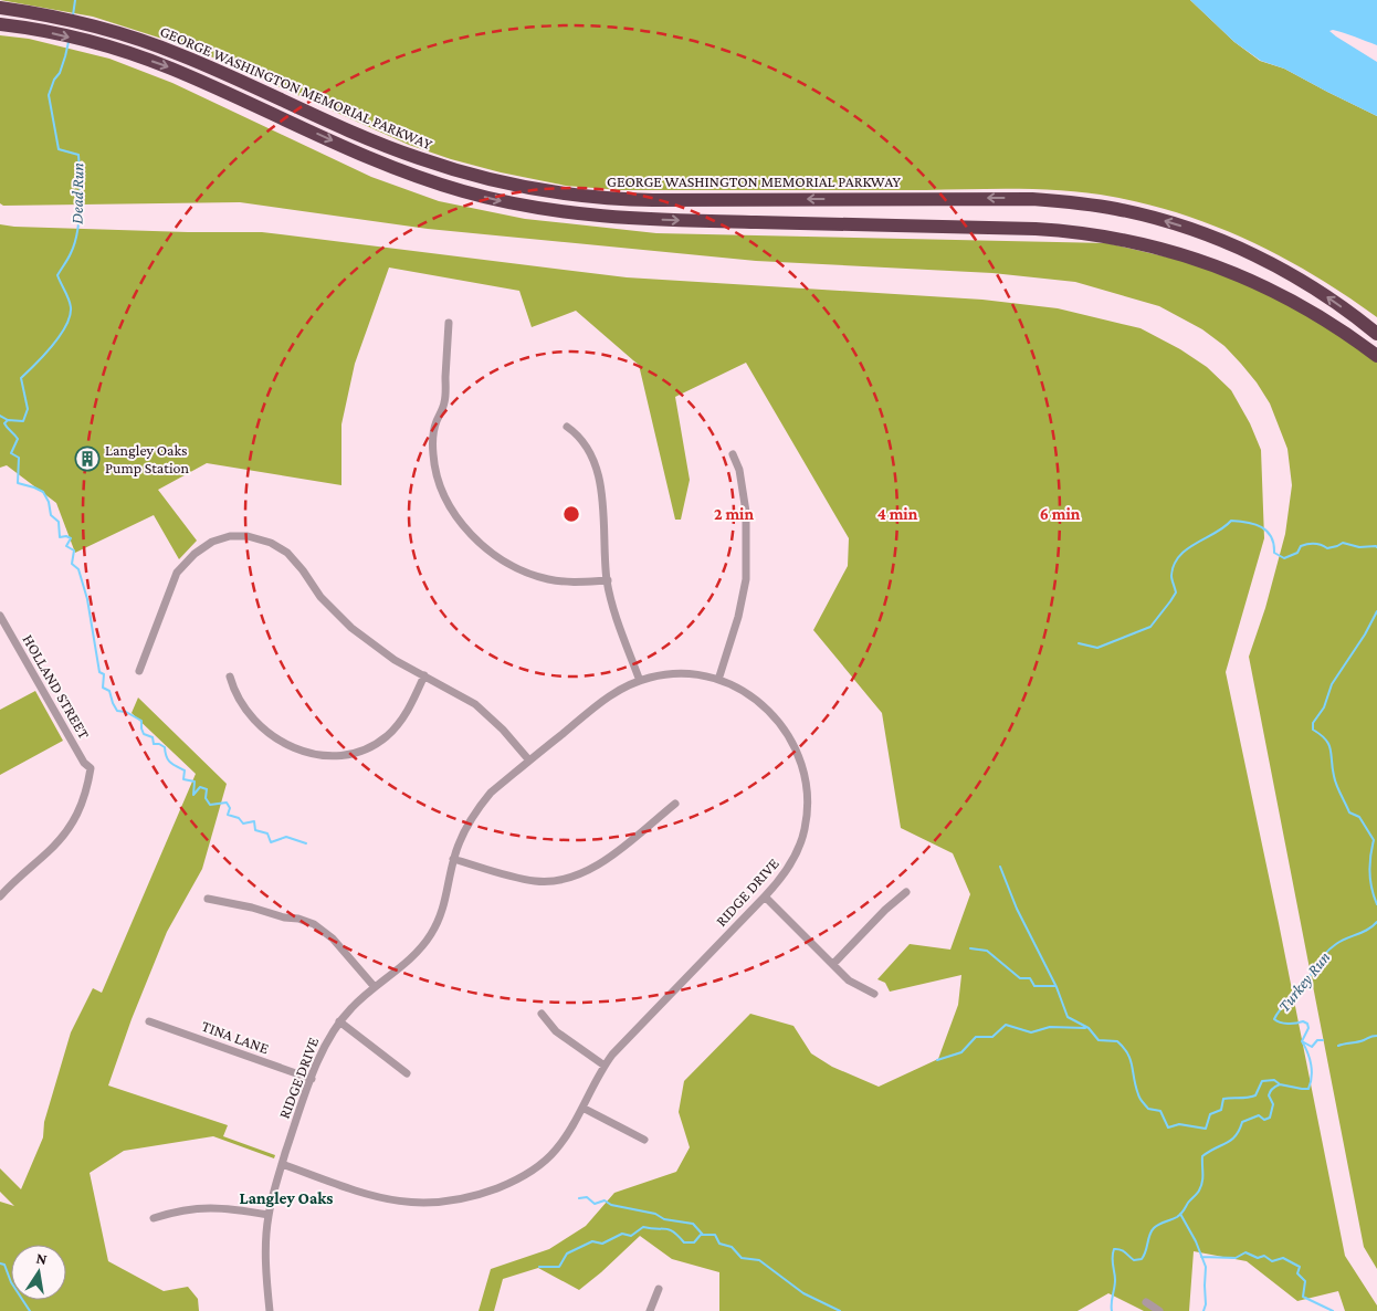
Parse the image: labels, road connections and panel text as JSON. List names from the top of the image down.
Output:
{
  "streets": {
    "highway": ["GEORGE WASHINGTON MEMORIAL PARKWAY"],
    "street": ["HOLLAND STREET", "RIDGE DRIVE", "TINA LANE"]
  },
  "crossings": [
    ["RIDGE DRIVE", "TINA LANE"]
  ],
  "districts": ["Langley Oaks"],
  "water": ["Dead Run", "Turkey Run"],
  "places": {
    "building": ["Langley Oaks Pump Station"]
  },
  "north": "top",
  "rings": ["2 min", "4 min", "6 min"]
}
